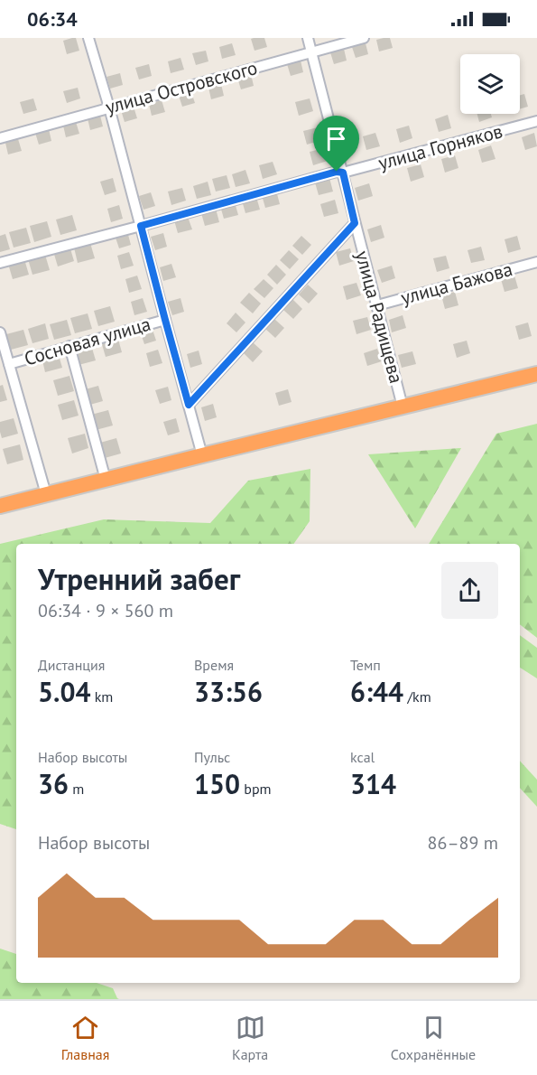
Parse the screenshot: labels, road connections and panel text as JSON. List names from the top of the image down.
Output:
{
  "streets": {
    "street": [
      "улица Островского",
      "улица Горняков",
      "улица Бажова",
      "улица Радищева",
      "Сосновая улица"
    ]
  },
  "crossings": [
    ["улица Островского", "улица Радищева"],
    ["улица Горняков", "улица Радищева"],
    ["улица Бажова", "улица Радищева"]
  ],
  "page": {
    "status": "06:34",
    "heading": ["Утренний забег", "06:34 · 9 × 560 m"],
    "stats": [
      ["Дистанция", "5.04 km"],
      ["Время", "33:56"],
      ["Темп", "6:44 /km"],
      ["Набор высоты", "36 m"],
      ["Пульс", "150 bpm"],
      ["kcal", "314"]
    ],
    "chart": ["Набор высоты", "86–89 m"],
    "tabs": ["Главная", "Карта", "Сохранённые"]
  }
}
